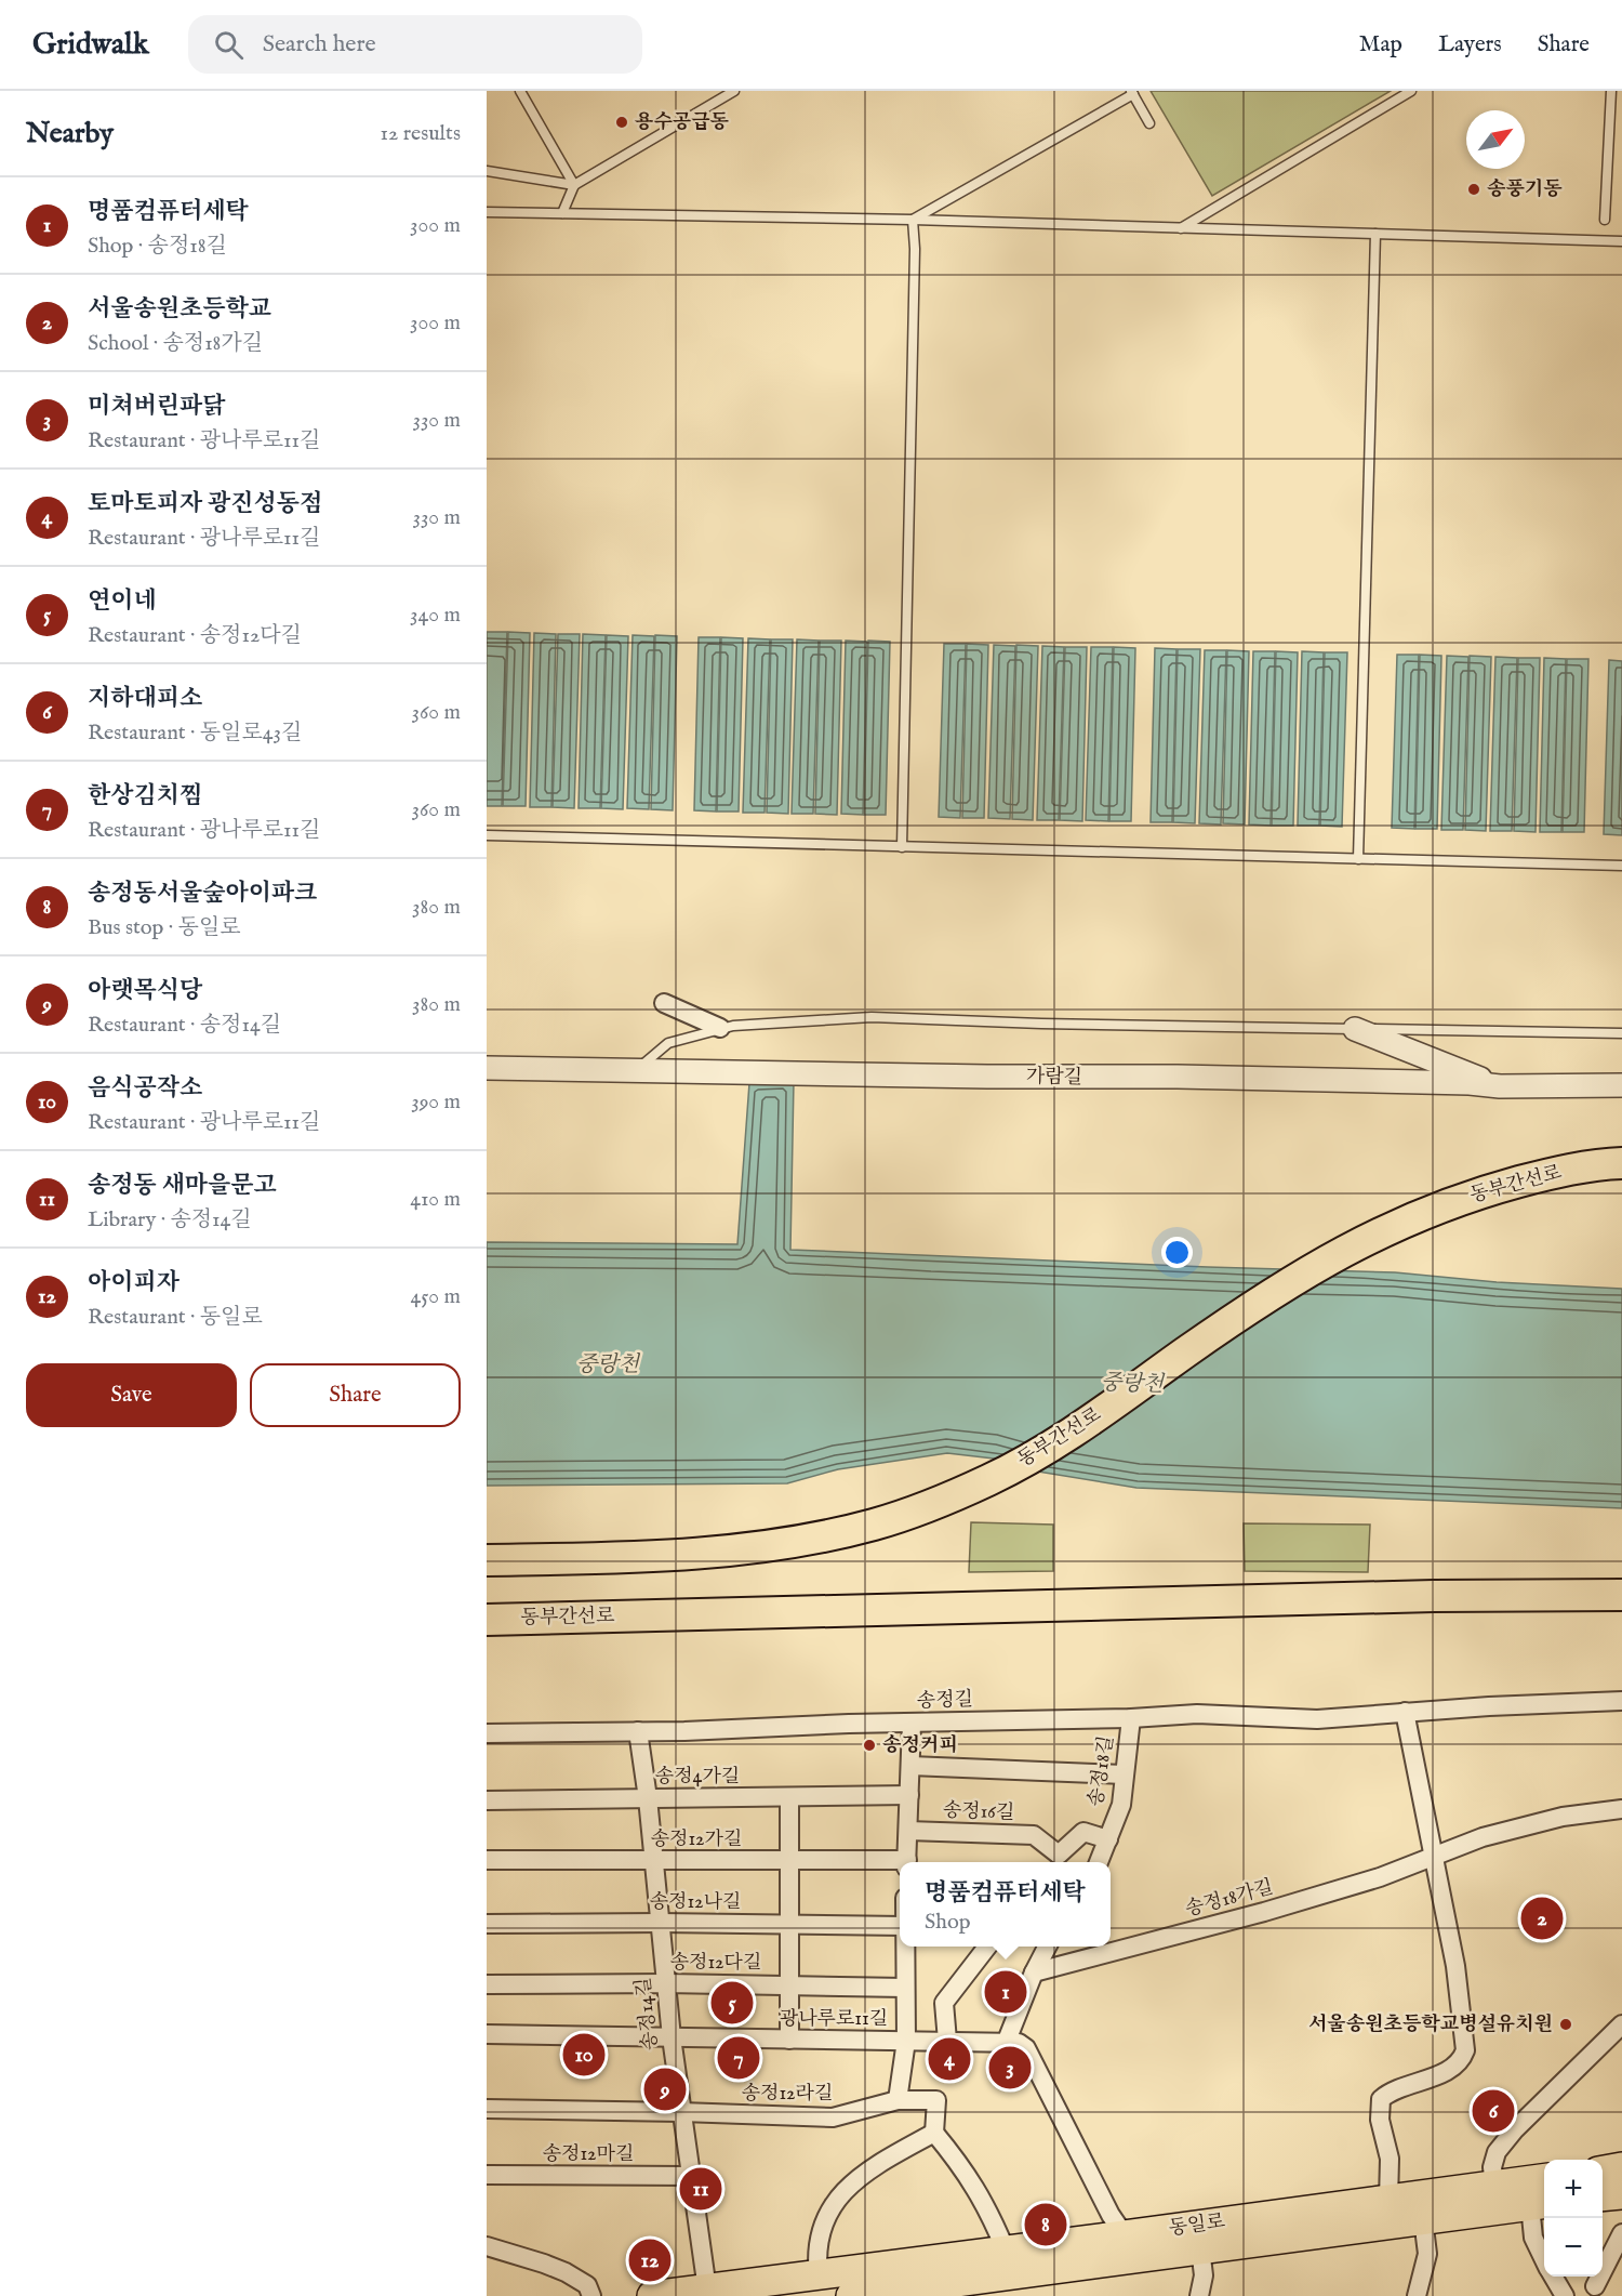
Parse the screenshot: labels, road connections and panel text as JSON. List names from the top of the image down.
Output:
{
  "streets": {
    "highway": ["동부간선로"],
    "main road": ["동일로"],
    "street": [
      "가람길",
      "송정길",
      "송정18길",
      "송정4가길",
      "송정16길",
      "송정12가길",
      "송정18가길",
      "송정12나길",
      "송정12다길",
      "송정14길",
      "광나루로11길",
      "송정12라길",
      "송정12마길"
    ]
  },
  "crossings": [
    ["송정길", "송정18길"],
    ["송정길", "송정14길"],
    ["송정18길", "송정16길"],
    ["송정4가길", "송정14길"],
    ["송정12가길", "송정14길"],
    ["송정12나길", "송정14길"],
    ["송정12다길", "송정14길"],
    ["송정14길", "광나루로11길"],
    ["송정14길", "송정12라길"],
    ["송정14길", "송정12마길"],
    ["송정14길", "동일로"]
  ],
  "water": ["중랑천"],
  "places": [
    "용수공급동",
    "송풍기동",
    "송정커피",
    "서울송원초등학교병설유치원"
  ],
  "north": "top right",
  "page": {
    "header": "Gridwalk",
    "search": "Search here",
    "nav": ["Map", "Layers", "Share"],
    "heading": ["Nearby", "12 results"],
    "list": [
      {
        "mark": "1",
        "name": "명품컴퓨터세탁",
        "note": "Shop · 송정18길",
        "value": "300 m"
      },
      {
        "mark": "2",
        "name": "서울송원초등학교",
        "note": "School · 송정18가길",
        "value": "300 m"
      },
      {
        "mark": "3",
        "name": "미쳐버린파닭",
        "note": "Restaurant · 광나루로11길",
        "value": "330 m"
      },
      {
        "mark": "4",
        "name": "토마토피자 광진성동점",
        "note": "Restaurant · 광나루로11길",
        "value": "330 m"
      },
      {
        "mark": "5",
        "name": "연이네",
        "note": "Restaurant · 송정12다길",
        "value": "340 m"
      },
      {
        "mark": "6",
        "name": "지하대피소",
        "note": "Restaurant · 동일로43길",
        "value": "360 m"
      },
      {
        "mark": "7",
        "name": "한상김치찜",
        "note": "Restaurant · 광나루로11길",
        "value": "360 m"
      },
      {
        "mark": "8",
        "name": "송정동서울숲아이파크",
        "note": "Bus stop · 동일로",
        "value": "380 m"
      },
      {
        "mark": "9",
        "name": "아랫목식당",
        "note": "Restaurant · 송정14길",
        "value": "380 m"
      },
      {
        "mark": "10",
        "name": "음식공작소",
        "note": "Restaurant · 광나루로11길",
        "value": "390 m"
      },
      {
        "mark": "11",
        "name": "송정동 새마을문고",
        "note": "Library · 송정14길",
        "value": "410 m"
      },
      {
        "mark": "12",
        "name": "아이피자",
        "note": "Restaurant · 동일로",
        "value": "450 m"
      }
    ],
    "buttons": ["Save", "Share"],
    "popup": ["명품컴퓨터세탁", "Shop"],
    "pins": [
      "2",
      "1",
      "5",
      "10",
      "7",
      "4",
      "3",
      "9",
      "6",
      "11",
      "8",
      "12"
    ],
    "map_buttons": ["+", "−"]
  }
}
